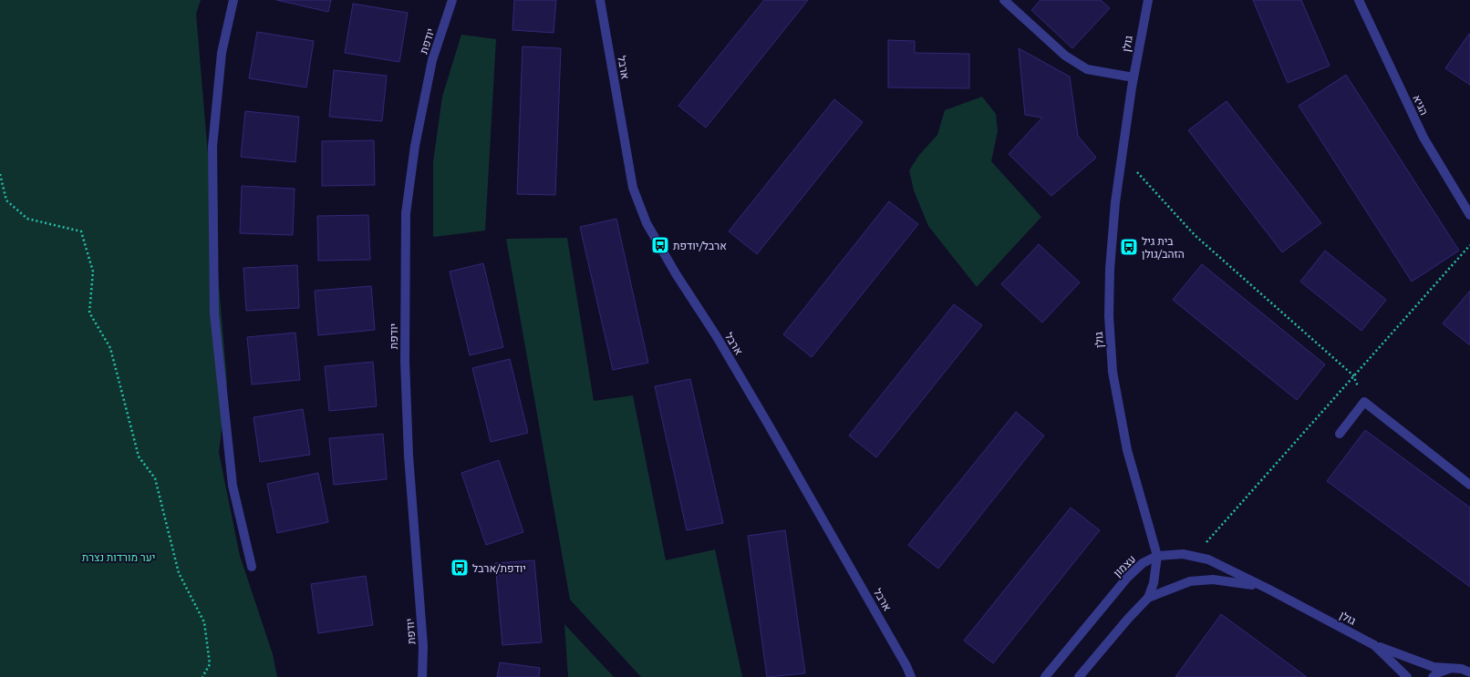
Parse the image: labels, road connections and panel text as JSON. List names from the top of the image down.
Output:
{
  "streets": {
    "street": [
      "יודפת",
      "גולן",
      "ארבל",
      "הגיא",
      "עצמון"
    ]
  },
  "crossings": [
    ["גולן", "עצמון"]
  ],
  "parks": ["יער מורדות נצרת"],
  "places": {
    "bus stop": ["ארבל/יודפת", "בית גיל הזהב/גולן", "יודפת/ארבל"]
  }
}
